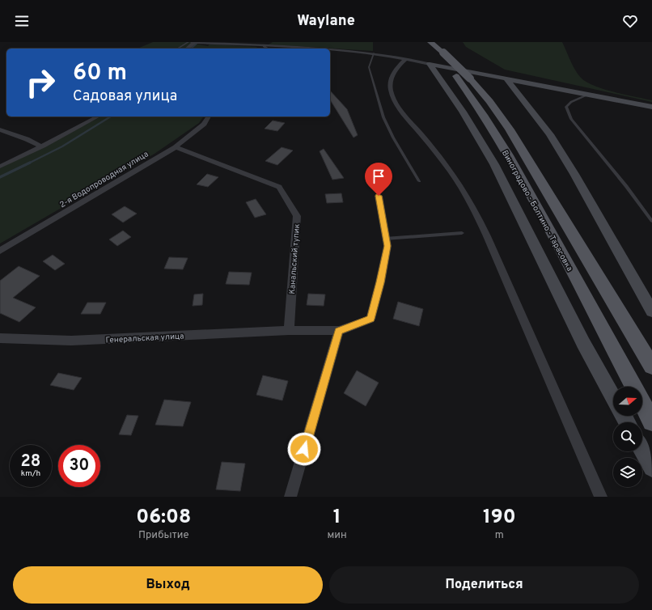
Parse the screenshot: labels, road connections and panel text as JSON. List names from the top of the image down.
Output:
{
  "streets": {
    "main road": ["Виноградово - Болтино - Тарасовка"],
    "street": ["2-я Водопроводная улица", "Канальский тупик", "Генеральская улица"]
  },
  "crossings": [
    ["2-я Водопроводная улица", "Канальский тупик"],
    ["Канальский тупик", "Генеральская улица"]
  ],
  "north": "right",
  "page": {
    "header": "Waylane",
    "turn": ["60 m", "Садовая улица"],
    "speed": "28 km/h",
    "limit": "30",
    "eta": [
      "06:08",
      "Прибытие",
      "1",
      "мин",
      "190",
      "m"
    ],
    "buttons": ["Выход", "Поделиться"]
  }
}
